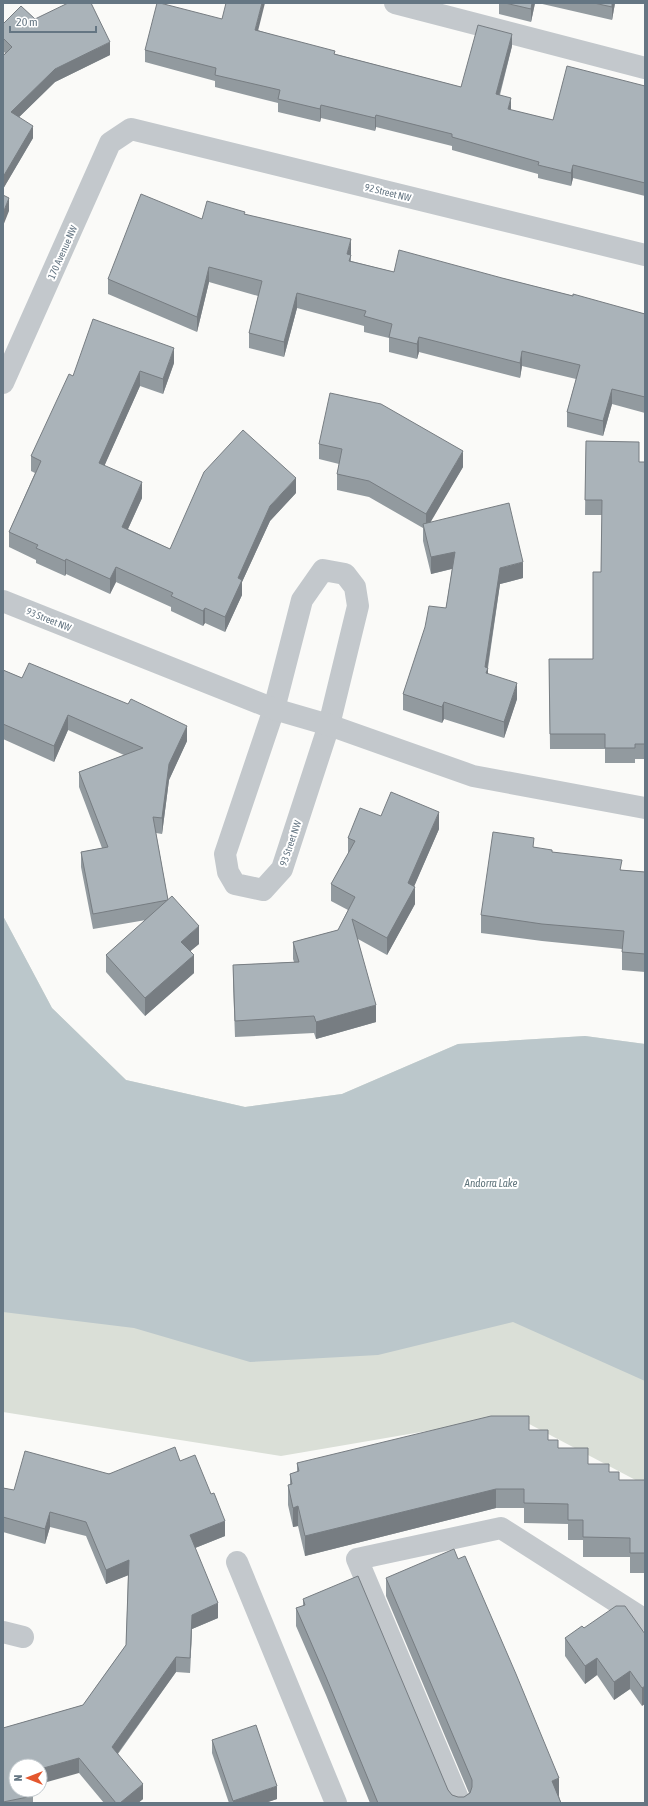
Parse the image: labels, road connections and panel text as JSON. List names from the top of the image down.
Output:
{
  "streets": {
    "street": ["92 Street NW", "170 Avenue NW", "93 Street NW"]
  },
  "crossings": [
    ["92 Street NW", "170 Avenue NW"]
  ],
  "water": ["Andorra Lake"],
  "scale_bar": "20 m",
  "north": "left"
}
